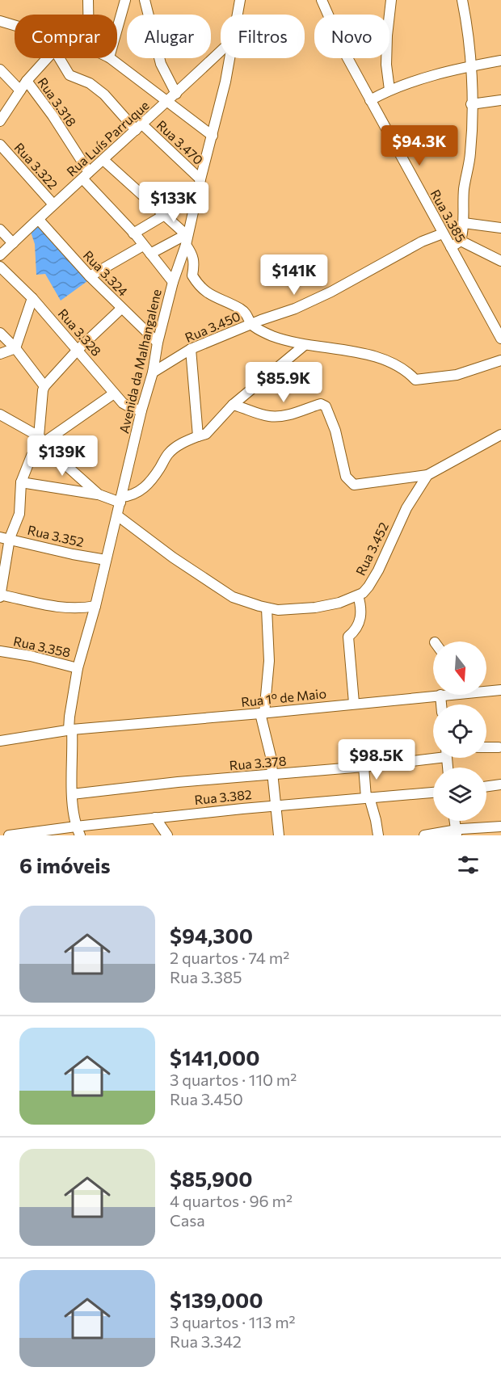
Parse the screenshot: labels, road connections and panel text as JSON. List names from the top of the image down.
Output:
{
  "streets": {
    "street": [
      "Rua 3.318",
      "Rua Luís Parruque",
      "Rua 3.470",
      "Rua 3.322",
      "Rua 3.385",
      "Rua 3.324",
      "Rua 3.450",
      "Rua 3.328",
      "Avenida da Malhangalene",
      "Rua 3.352",
      "Rua 3.452",
      "Rua 3.358",
      "Rua 1º de Maio",
      "Rua 3.378",
      "Rua 3.382"
    ]
  },
  "crossings": [
    ["Rua 3.318", "Rua Luís Parruque"],
    ["Rua 3.318", "Avenida da Malhangalene"],
    ["Rua Luís Parruque", "Rua 3.470"],
    ["Rua Luís Parruque", "Rua 3.322"],
    ["Rua Luís Parruque", "Rua 3.324"],
    ["Rua 3.470", "Avenida da Malhangalene"],
    ["Rua 3.385", "Rua 3.450"],
    ["Rua 3.324", "Avenida da Malhangalene"],
    ["Rua 3.450", "Avenida da Malhangalene"],
    ["Rua 3.328", "Avenida da Malhangalene"],
    ["Avenida da Malhangalene", "Rua 3.352"],
    ["Avenida da Malhangalene", "Rua 3.452"],
    ["Avenida da Malhangalene", "Rua 3.358"],
    ["Avenida da Malhangalene", "Rua 1º de Maio"],
    ["Avenida da Malhangalene", "Rua 3.378"],
    ["Avenida da Malhangalene", "Rua 3.382"]
  ],
  "north": "bottom",
  "page": {
    "chip": [
      "Comprar",
      "Alugar",
      "Filtros",
      "Novo"
    ],
    "price": [
      "$94.3K",
      "$133K",
      "$141K",
      "$85.9K",
      "$139K",
      "$98.5K"
    ],
    "heading": "6 imóveis",
    "list": [
      {
        "name": "$94,300",
        "note": "2 quartos · 74 m² · Rua 3.385"
      },
      {
        "name": "$141,000",
        "note": "3 quartos · 110 m² · Rua 3.450"
      },
      {
        "name": "$85,900",
        "note": "4 quartos · 96 m² · Casa"
      },
      {
        "name": "$139,000",
        "note": "3 quartos · 113 m² · Rua 3.342"
      }
    ]
  }
}
